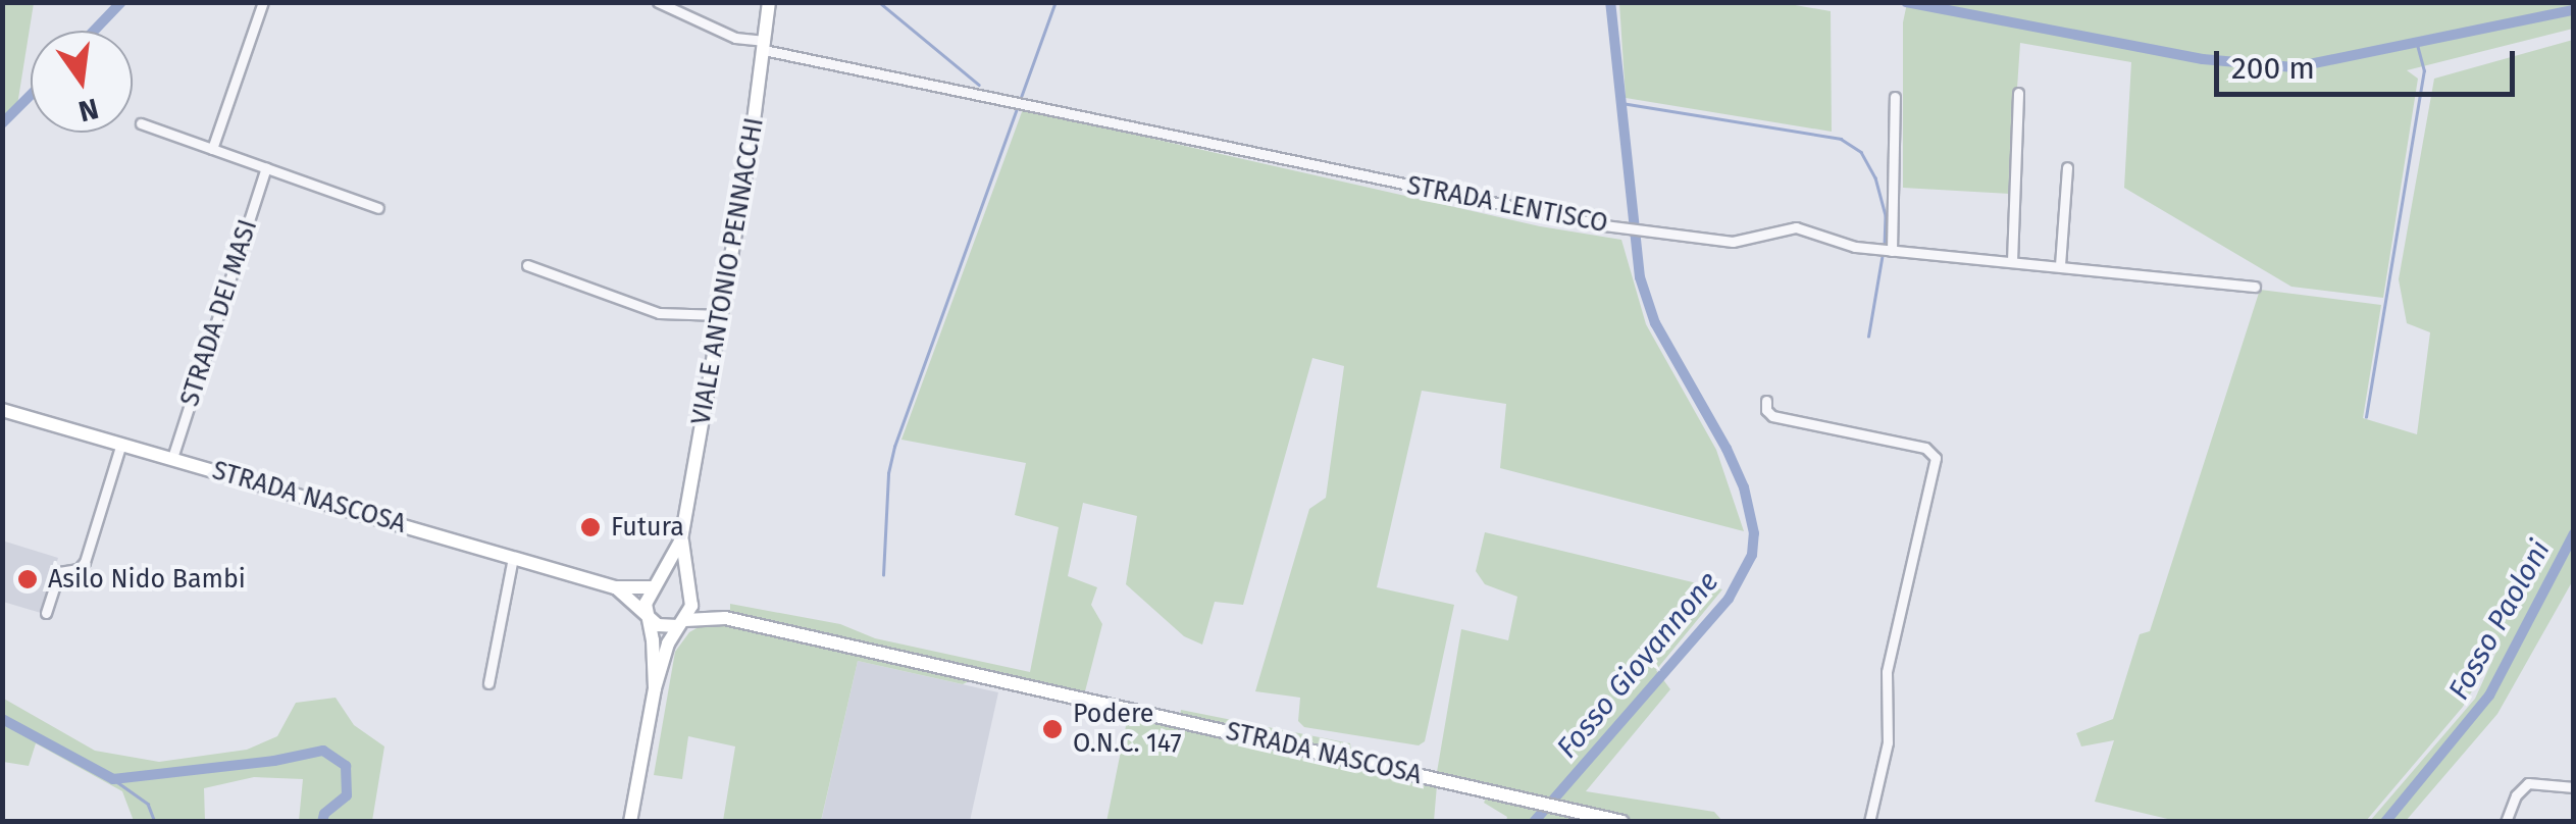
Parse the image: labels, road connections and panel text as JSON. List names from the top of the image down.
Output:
{
  "streets": {
    "street": [
      "STRADA LENTISCO",
      "VIALE ANTONIO PENNACCHI",
      "STRADA DEI MASI",
      "STRADA NASCOSA"
    ]
  },
  "crossings": [
    ["STRADA LENTISCO", "VIALE ANTONIO PENNACCHI"],
    ["VIALE ANTONIO PENNACCHI", "STRADA NASCOSA"],
    ["STRADA DEI MASI", "STRADA NASCOSA"]
  ],
  "water": ["Fosso Paoloni", "Fosso Giovannone"],
  "places": ["Futura", "Asilo Nido Bambi", "Podere O.N.C. 147"],
  "scale_bar": "200 m",
  "north": "bottom"
}
